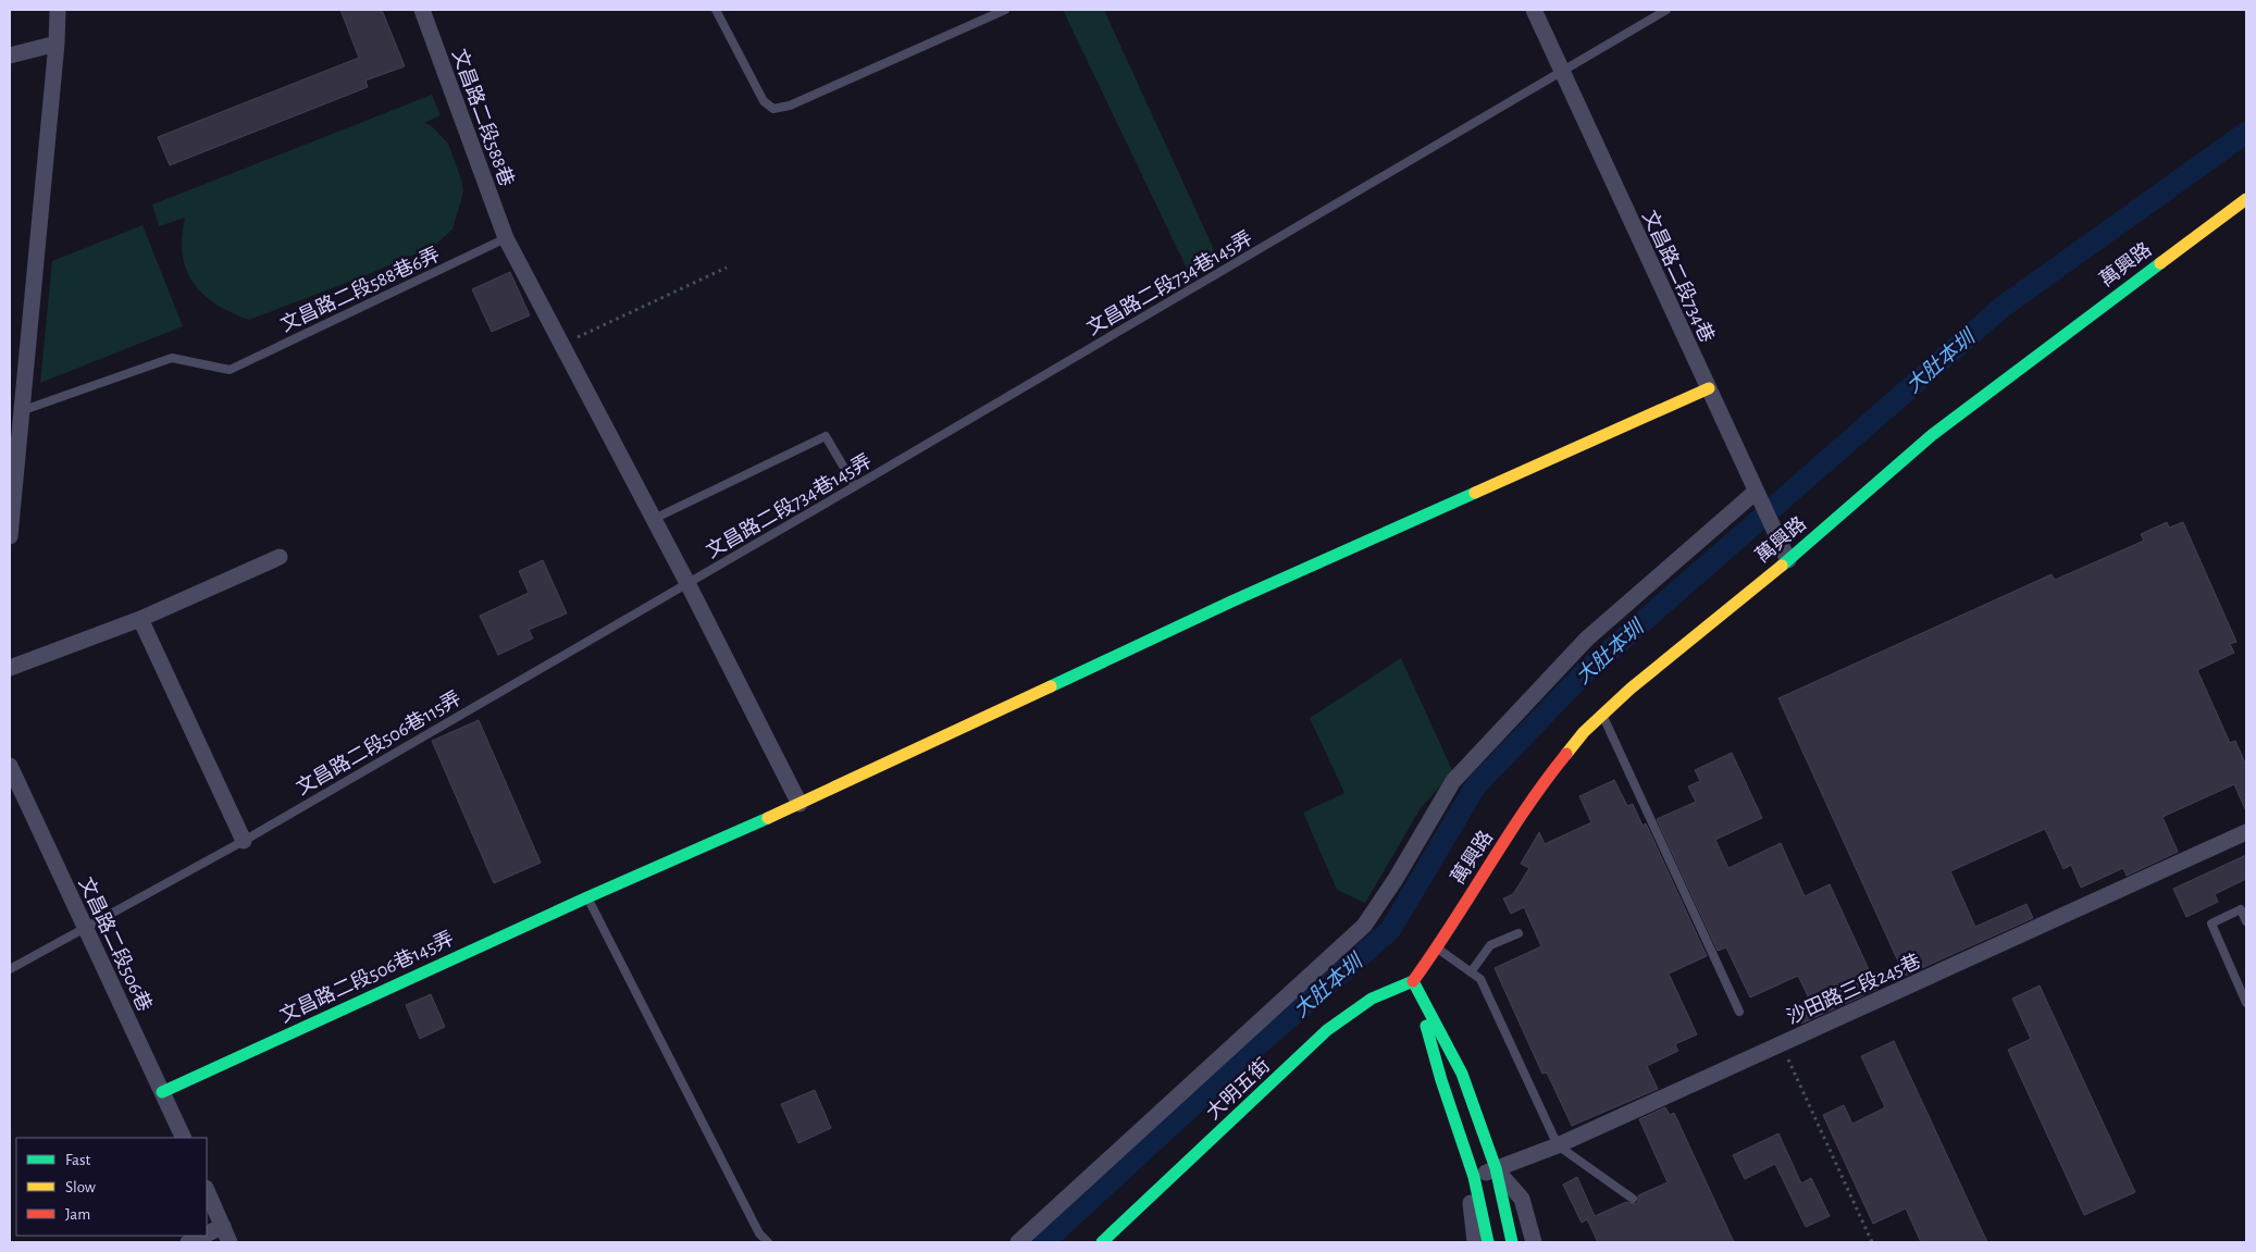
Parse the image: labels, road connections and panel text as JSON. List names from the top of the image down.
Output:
{
  "streets": {
    "street": [
      "文昌路二段588巷",
      "萬興路",
      "文昌路二段734巷",
      "文昌路二段506巷",
      "文昌路二段506巷145弄",
      "沙田路三段245巷",
      "大明五街"
    ],
    "lane": ["文昌路二段734巷145弄", "文昌路二段588巷6弄", "文昌路二段506巷115弄"]
  },
  "crossings": [
    ["文昌路二段588巷", "文昌路二段734巷145弄"],
    ["文昌路二段588巷", "文昌路二段588巷6弄"],
    ["文昌路二段588巷", "文昌路二段506巷115弄"],
    ["文昌路二段588巷", "文昌路二段506巷145弄"],
    ["萬興路", "文昌路二段734巷"],
    ["萬興路", "大明五街"],
    ["文昌路二段734巷", "文昌路二段734巷145弄"],
    ["文昌路二段734巷", "文昌路二段506巷145弄"],
    ["文昌路二段734巷145弄", "文昌路二段506巷115弄"],
    ["文昌路二段506巷115弄", "文昌路二段506巷"],
    ["文昌路二段506巷", "文昌路二段506巷145弄"]
  ],
  "water": ["大肚本圳"],
  "legend": ["Fast", "Slow", "Jam"]
}
